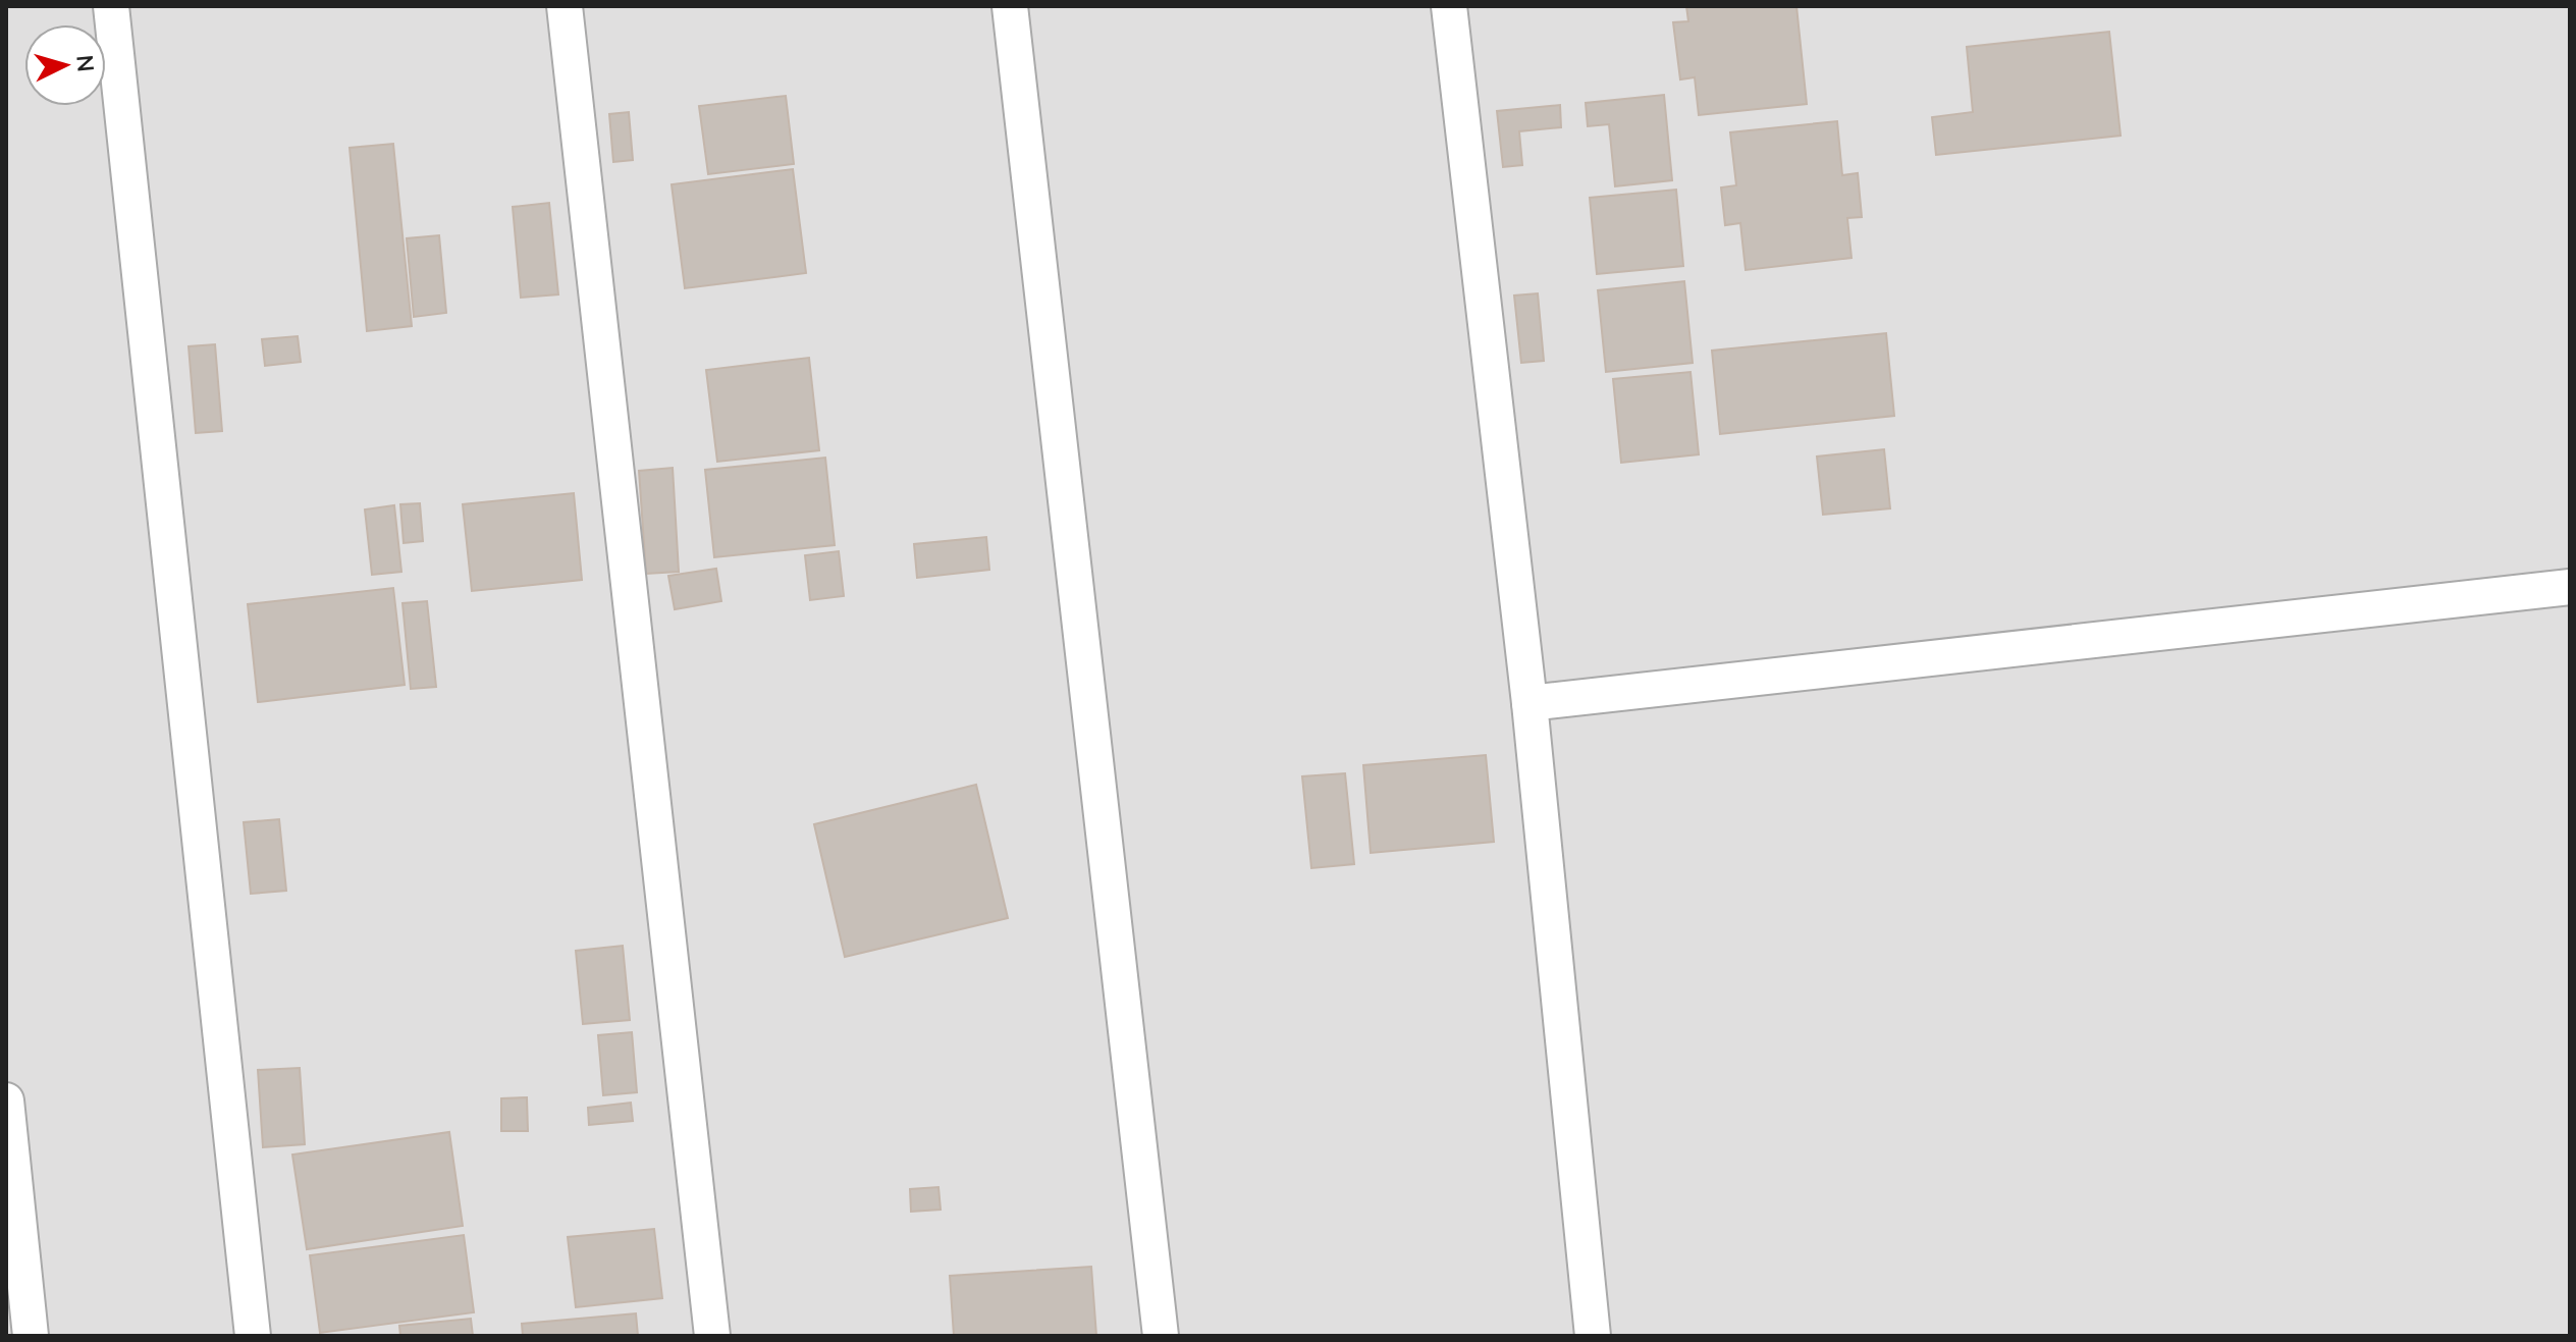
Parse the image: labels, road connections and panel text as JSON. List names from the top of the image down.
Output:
{
  "north": "right"
}
